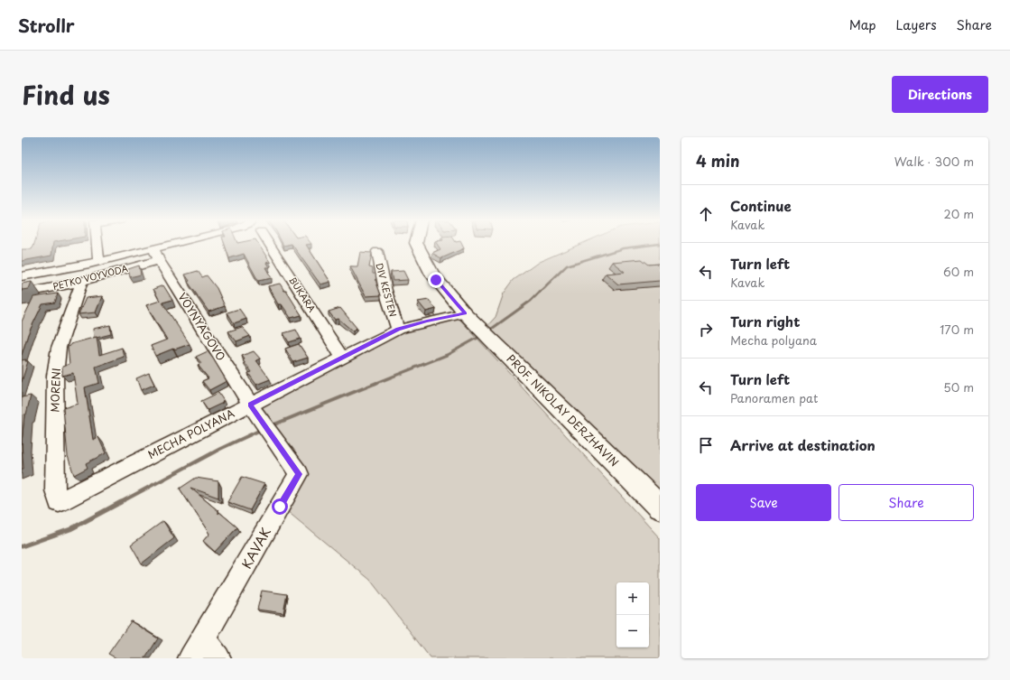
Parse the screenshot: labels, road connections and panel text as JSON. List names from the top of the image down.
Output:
{
  "streets": {
    "main road": ["PROF. NIKOLAY DERZHAVIN"],
    "street": [
      "PETKO VOYVODA",
      "DIV KESTEN",
      "BUKARA",
      "VOYNYAGOVO",
      "MORENI",
      "MECHA POLYANA",
      "KAVAK"
    ]
  },
  "crossings": [
    ["PETKO VOYVODA", "VOYNYAGOVO"],
    ["PETKO VOYVODA", "MORENI"],
    ["DIV KESTEN", "MECHA POLYANA"],
    ["BUKARA", "MECHA POLYANA"],
    ["VOYNYAGOVO", "MECHA POLYANA"],
    ["VOYNYAGOVO", "KAVAK"],
    ["MORENI", "MECHA POLYANA"],
    ["PROF. NIKOLAY DERZHAVIN", "MECHA POLYANA"],
    ["MECHA POLYANA", "KAVAK"]
  ],
  "page": {
    "header": "Strollr",
    "nav": ["Map", "Layers", "Share"],
    "title": "Find us",
    "buttons": [
      "Directions",
      ["Save", "Share"]
    ],
    "heading": ["4 min", "Walk · 300 m"],
    "list": [
      ["Continue", "Kavak", "20 m"],
      ["Turn left", "Kavak", "60 m"],
      ["Turn right", "Mecha polyana", "170 m"],
      ["Turn left", "Panoramen pat", "50 m"],
      "Arrive at destination"
    ],
    "map_buttons": ["+", "−"]
  }
}
